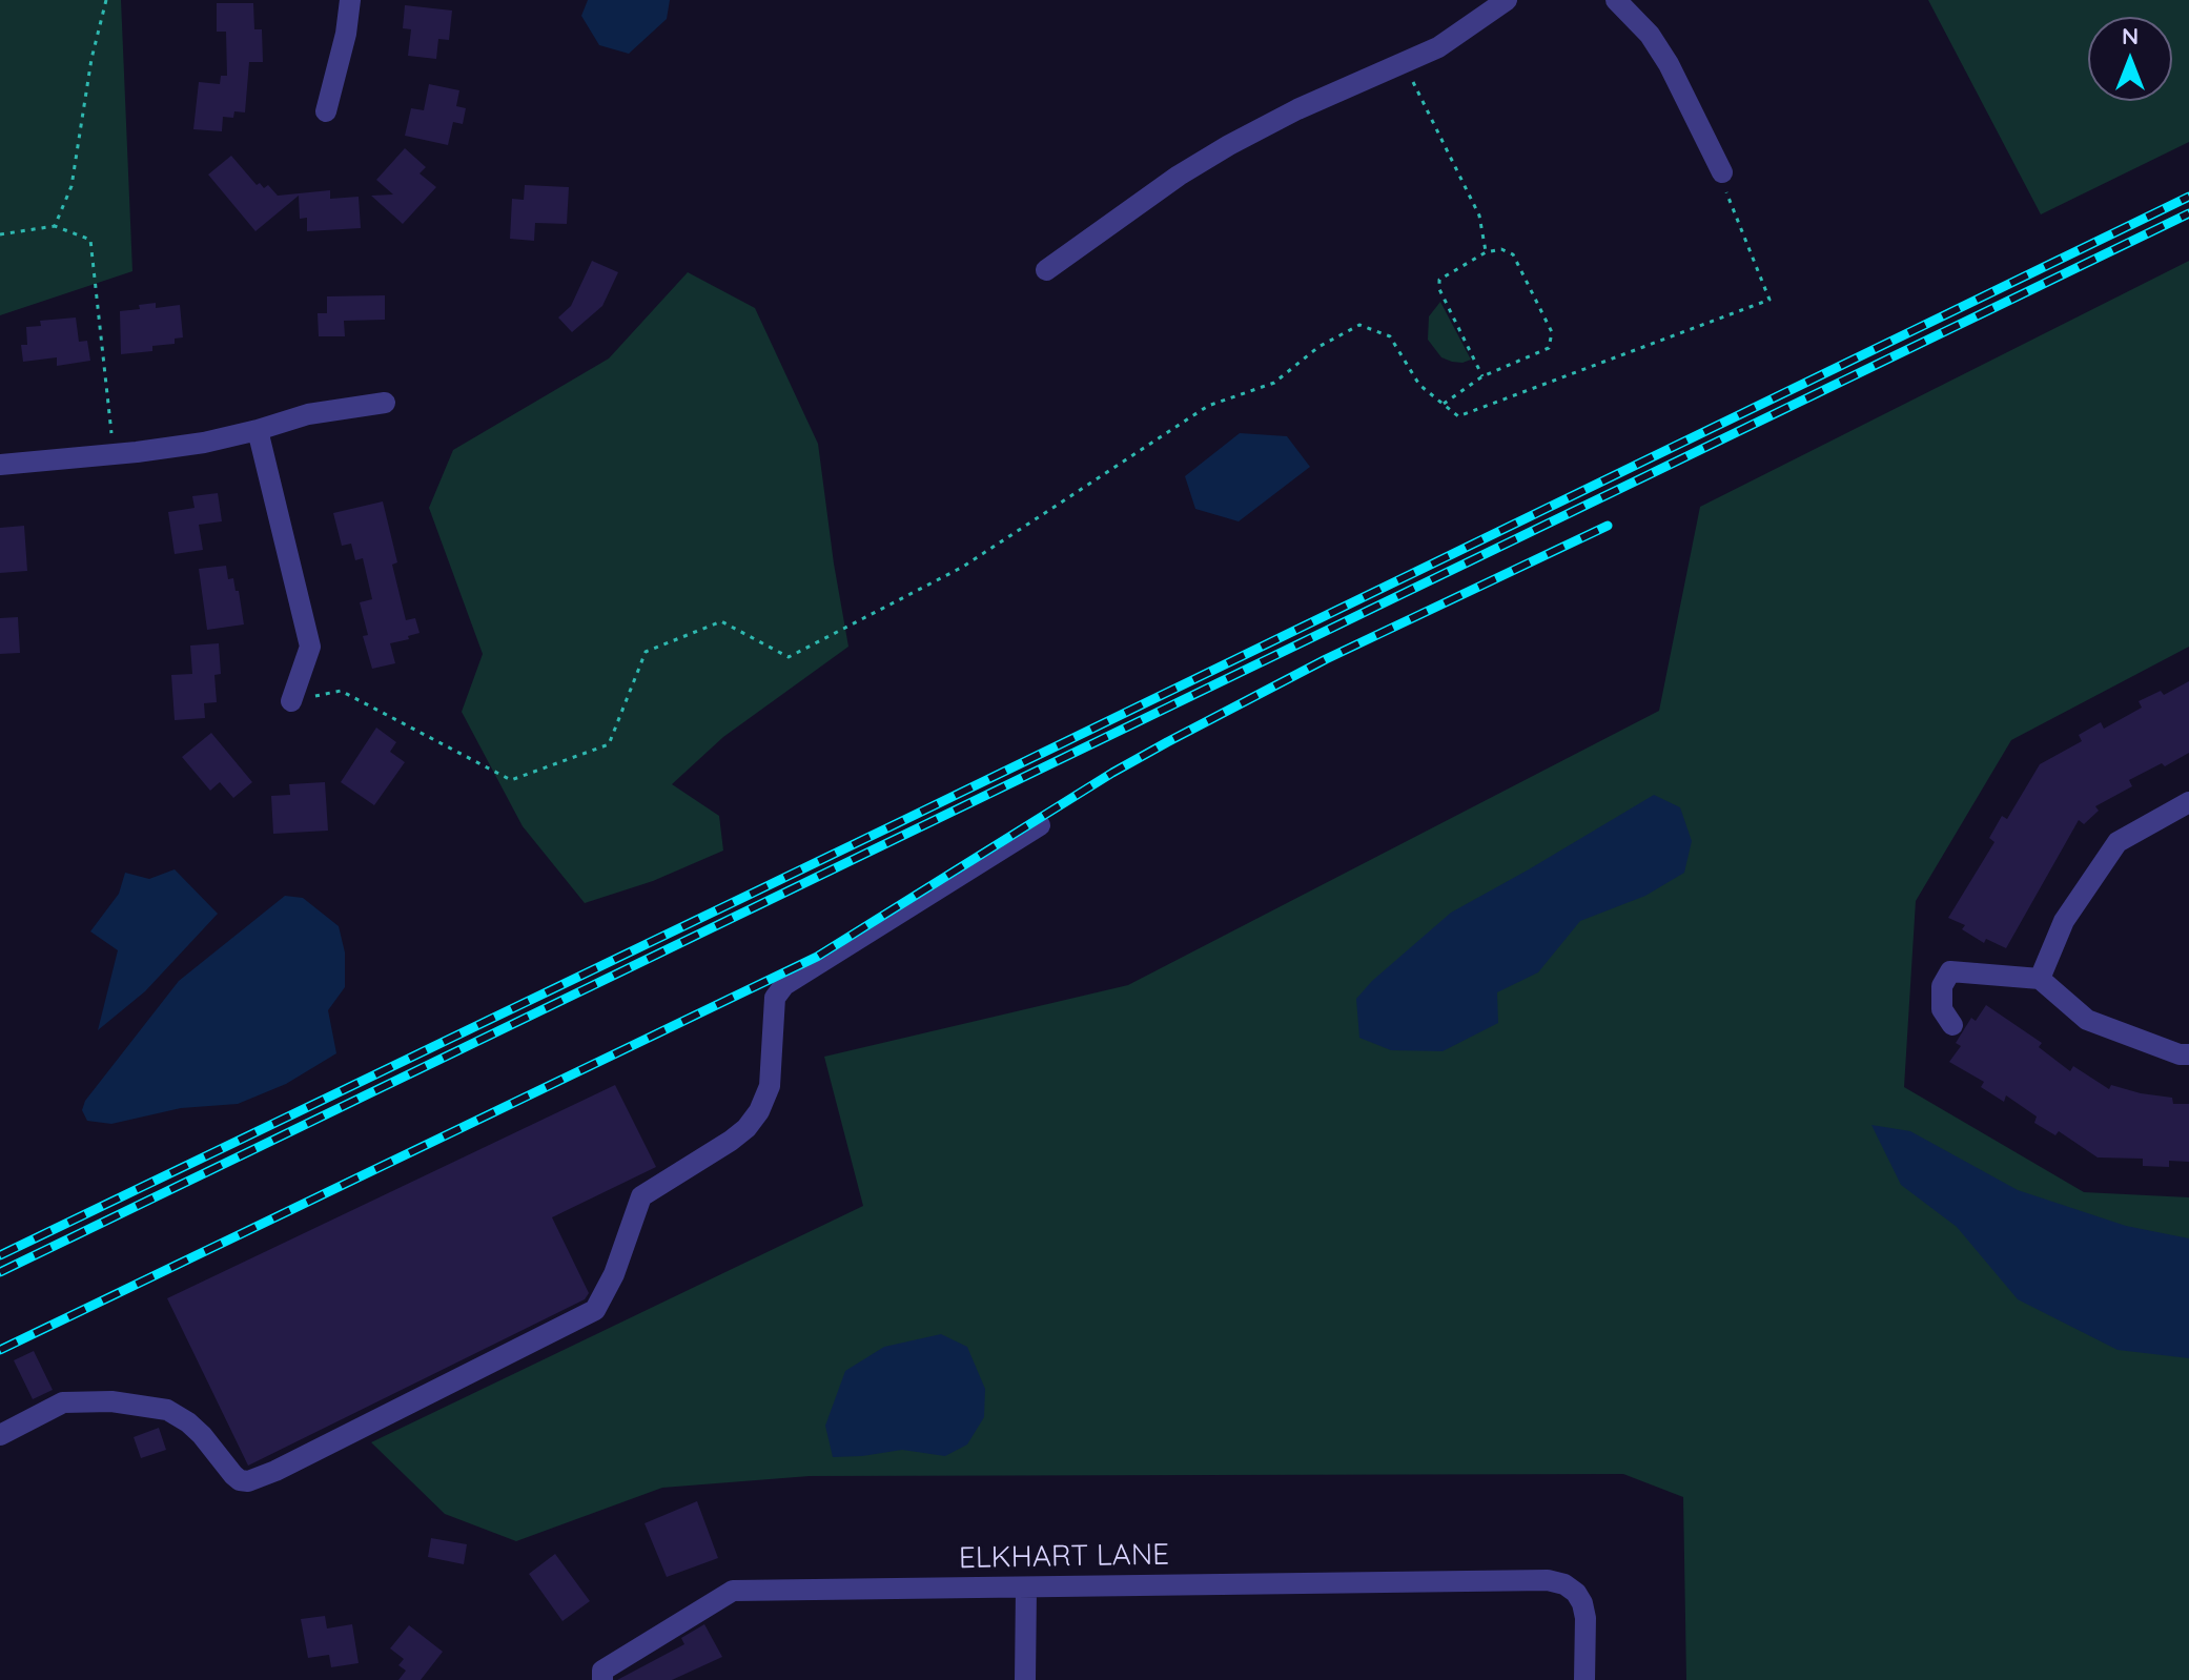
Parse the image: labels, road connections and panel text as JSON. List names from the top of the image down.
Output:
{
  "streets": {
    "street": ["ELKHART LANE"]
  },
  "north": "top"
}
